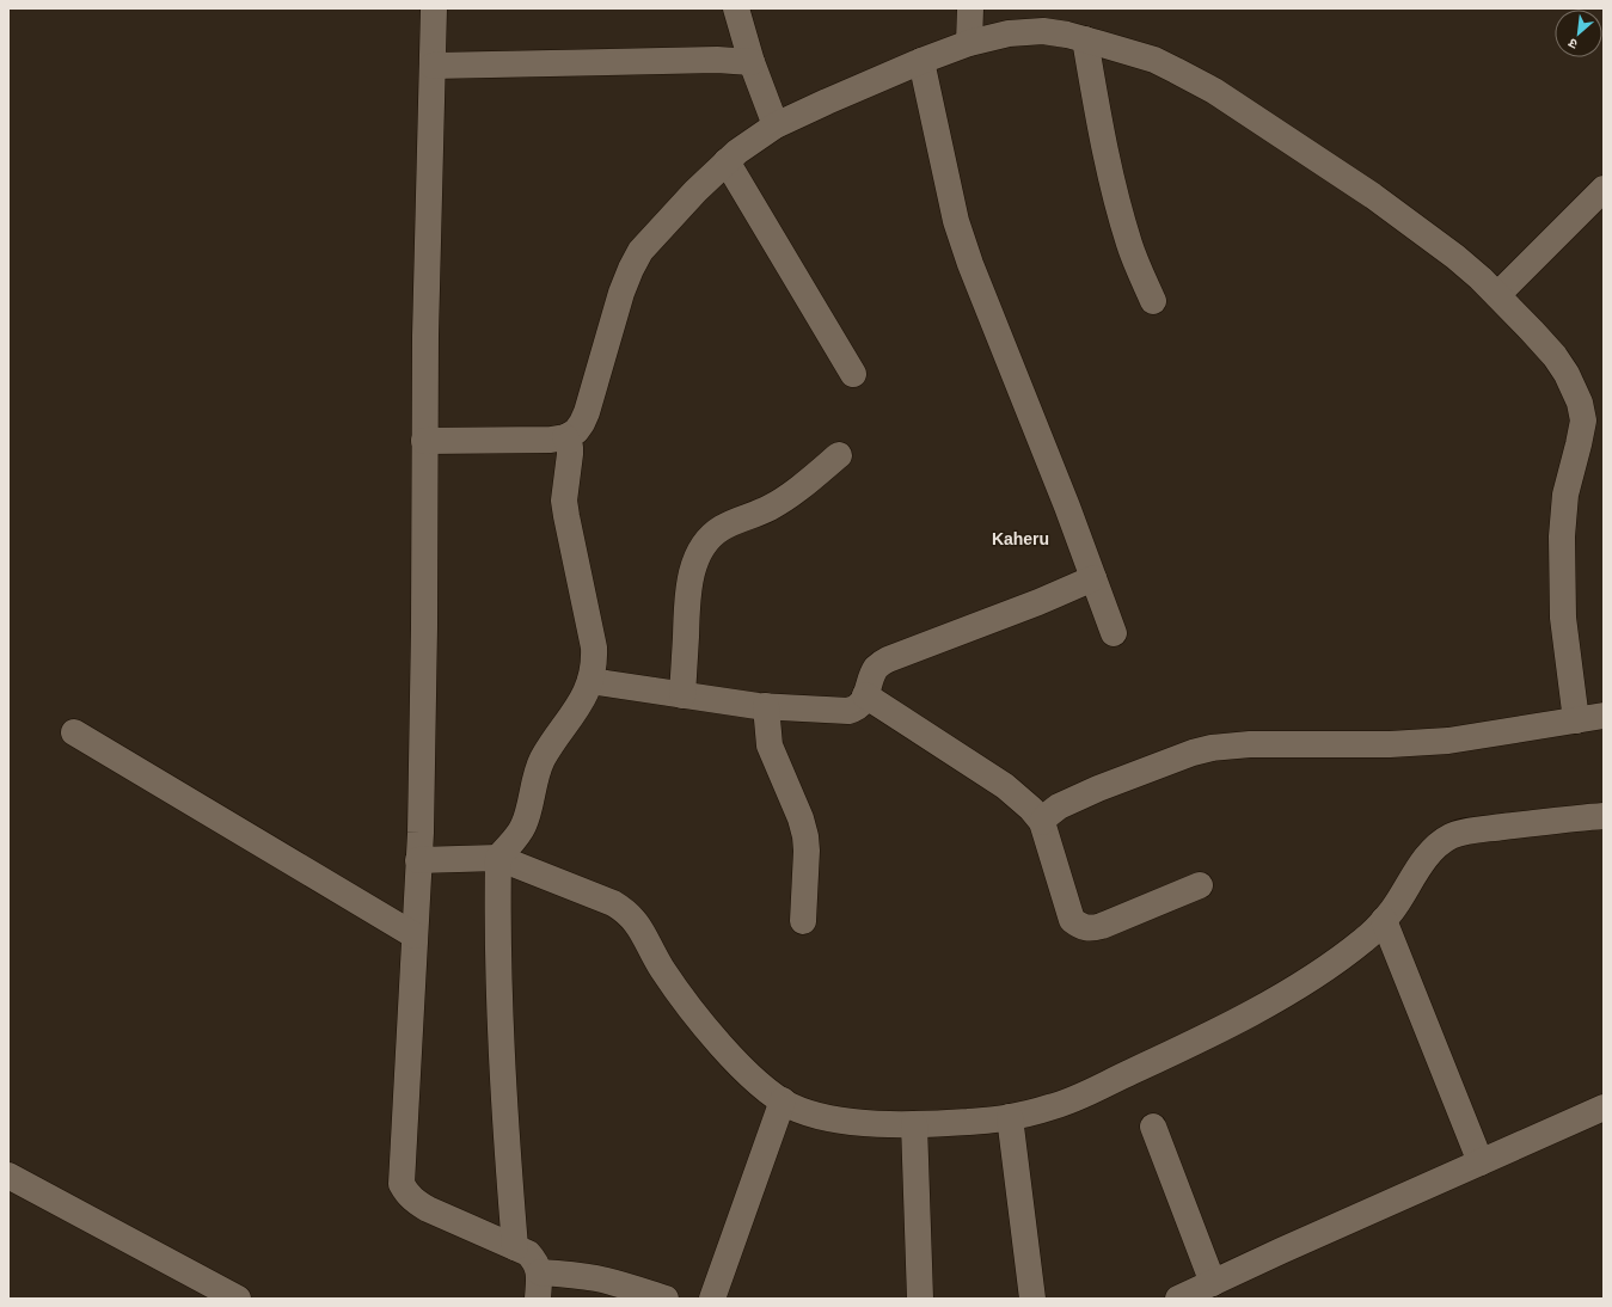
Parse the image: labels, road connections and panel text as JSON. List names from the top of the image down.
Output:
{
  "districts": ["Kaheru"],
  "north": "bottom left"
}
